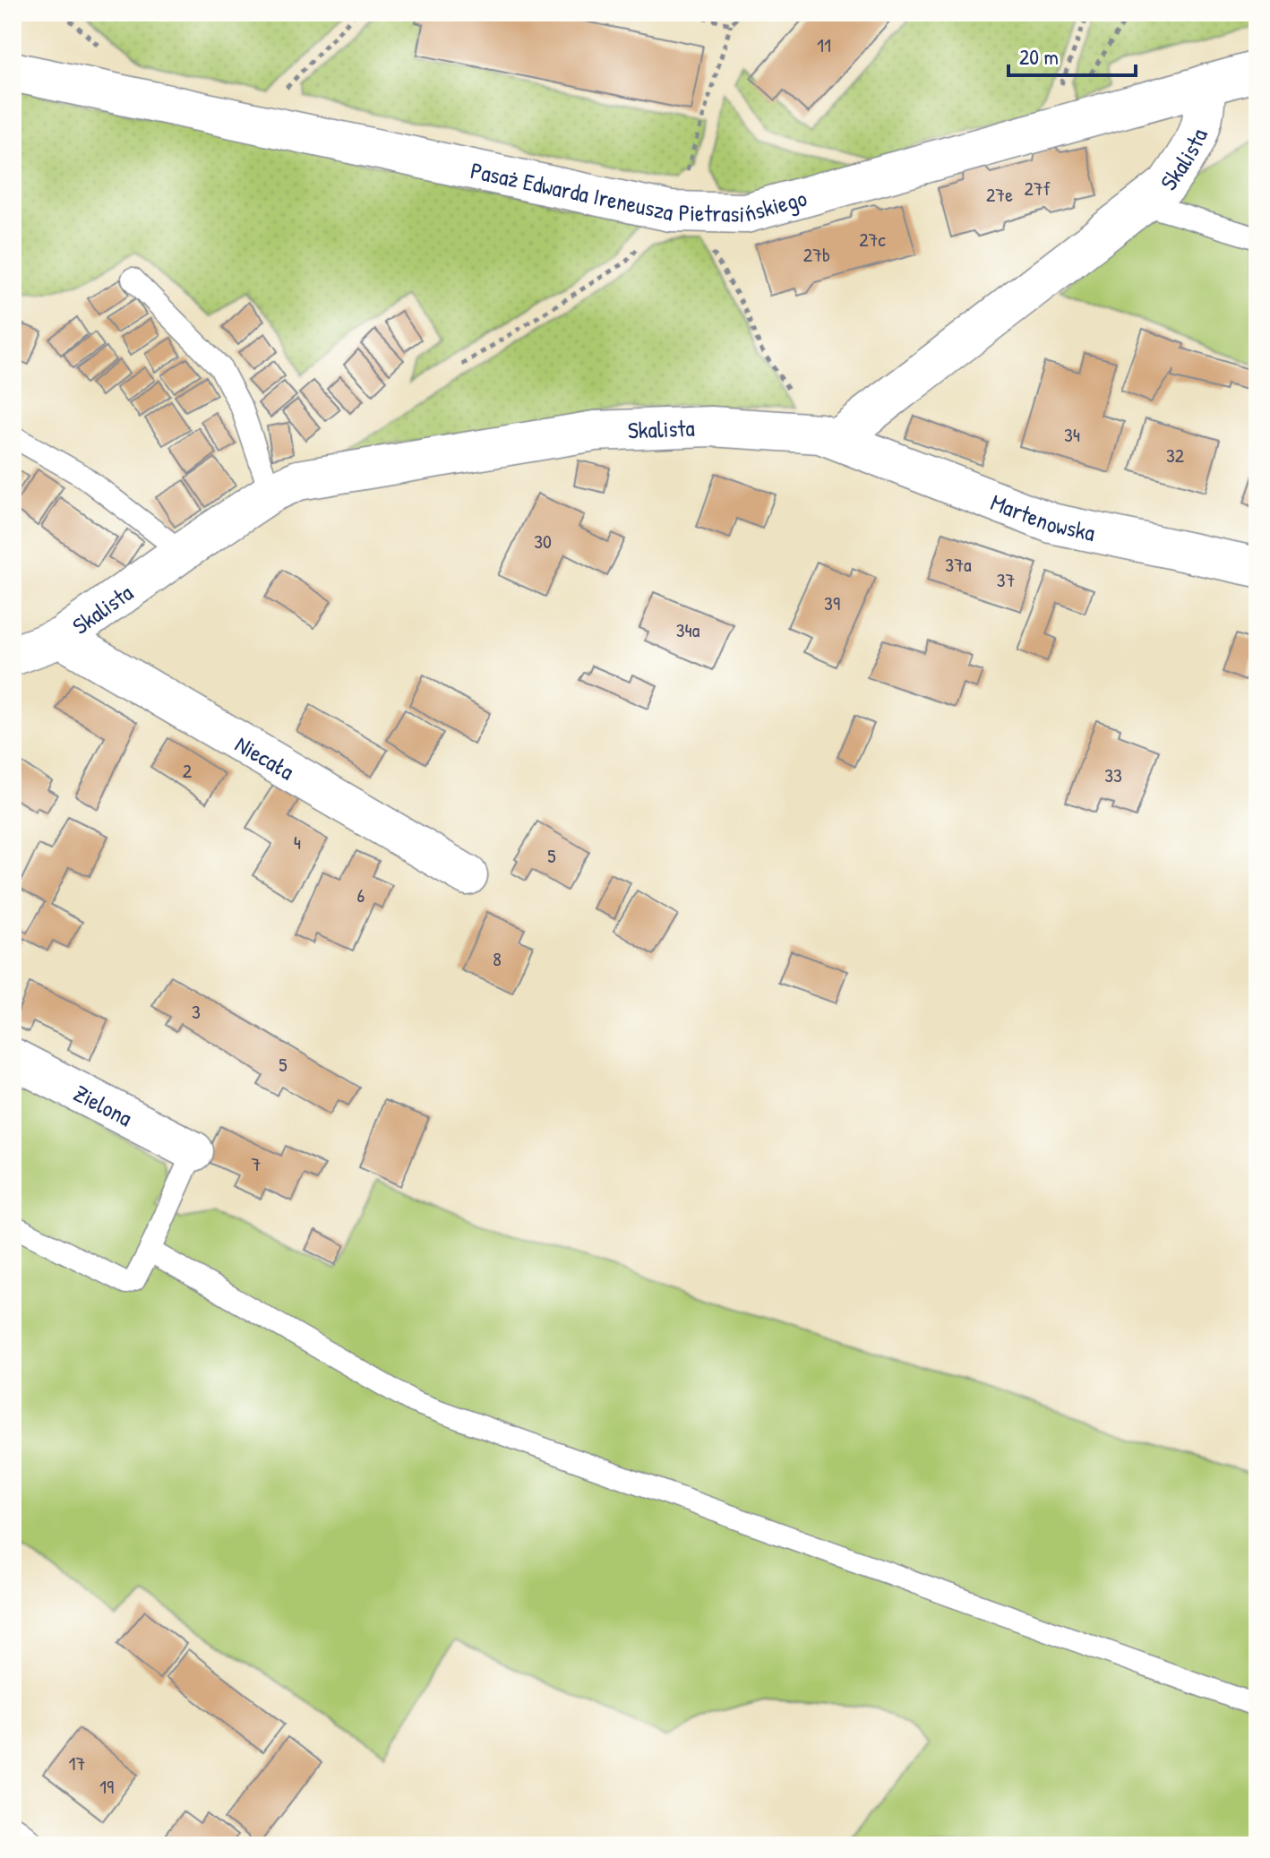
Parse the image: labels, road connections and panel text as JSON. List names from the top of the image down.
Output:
{
  "streets": {
    "street": [
      "Skalista",
      "Pasaż Edwarda Ireneusza Pietrasińskiego",
      "Martenowska",
      "Niecała",
      "Zielona"
    ]
  },
  "crossings": [
    ["Skalista", "Pasaż Edwarda Ireneusza Pietrasińskiego"],
    ["Skalista", "Martenowska"],
    ["Skalista", "Niecała"]
  ],
  "house_numbers": [
    "11",
    "27f",
    "27e",
    "27c",
    "27b",
    "34",
    "32",
    "30",
    "37a",
    "37",
    "39",
    "34a",
    "2",
    "33",
    "4",
    "5",
    "6",
    "8",
    "3",
    "5",
    "7",
    "17",
    "19"
  ],
  "scale_bar": "20 m"
}
